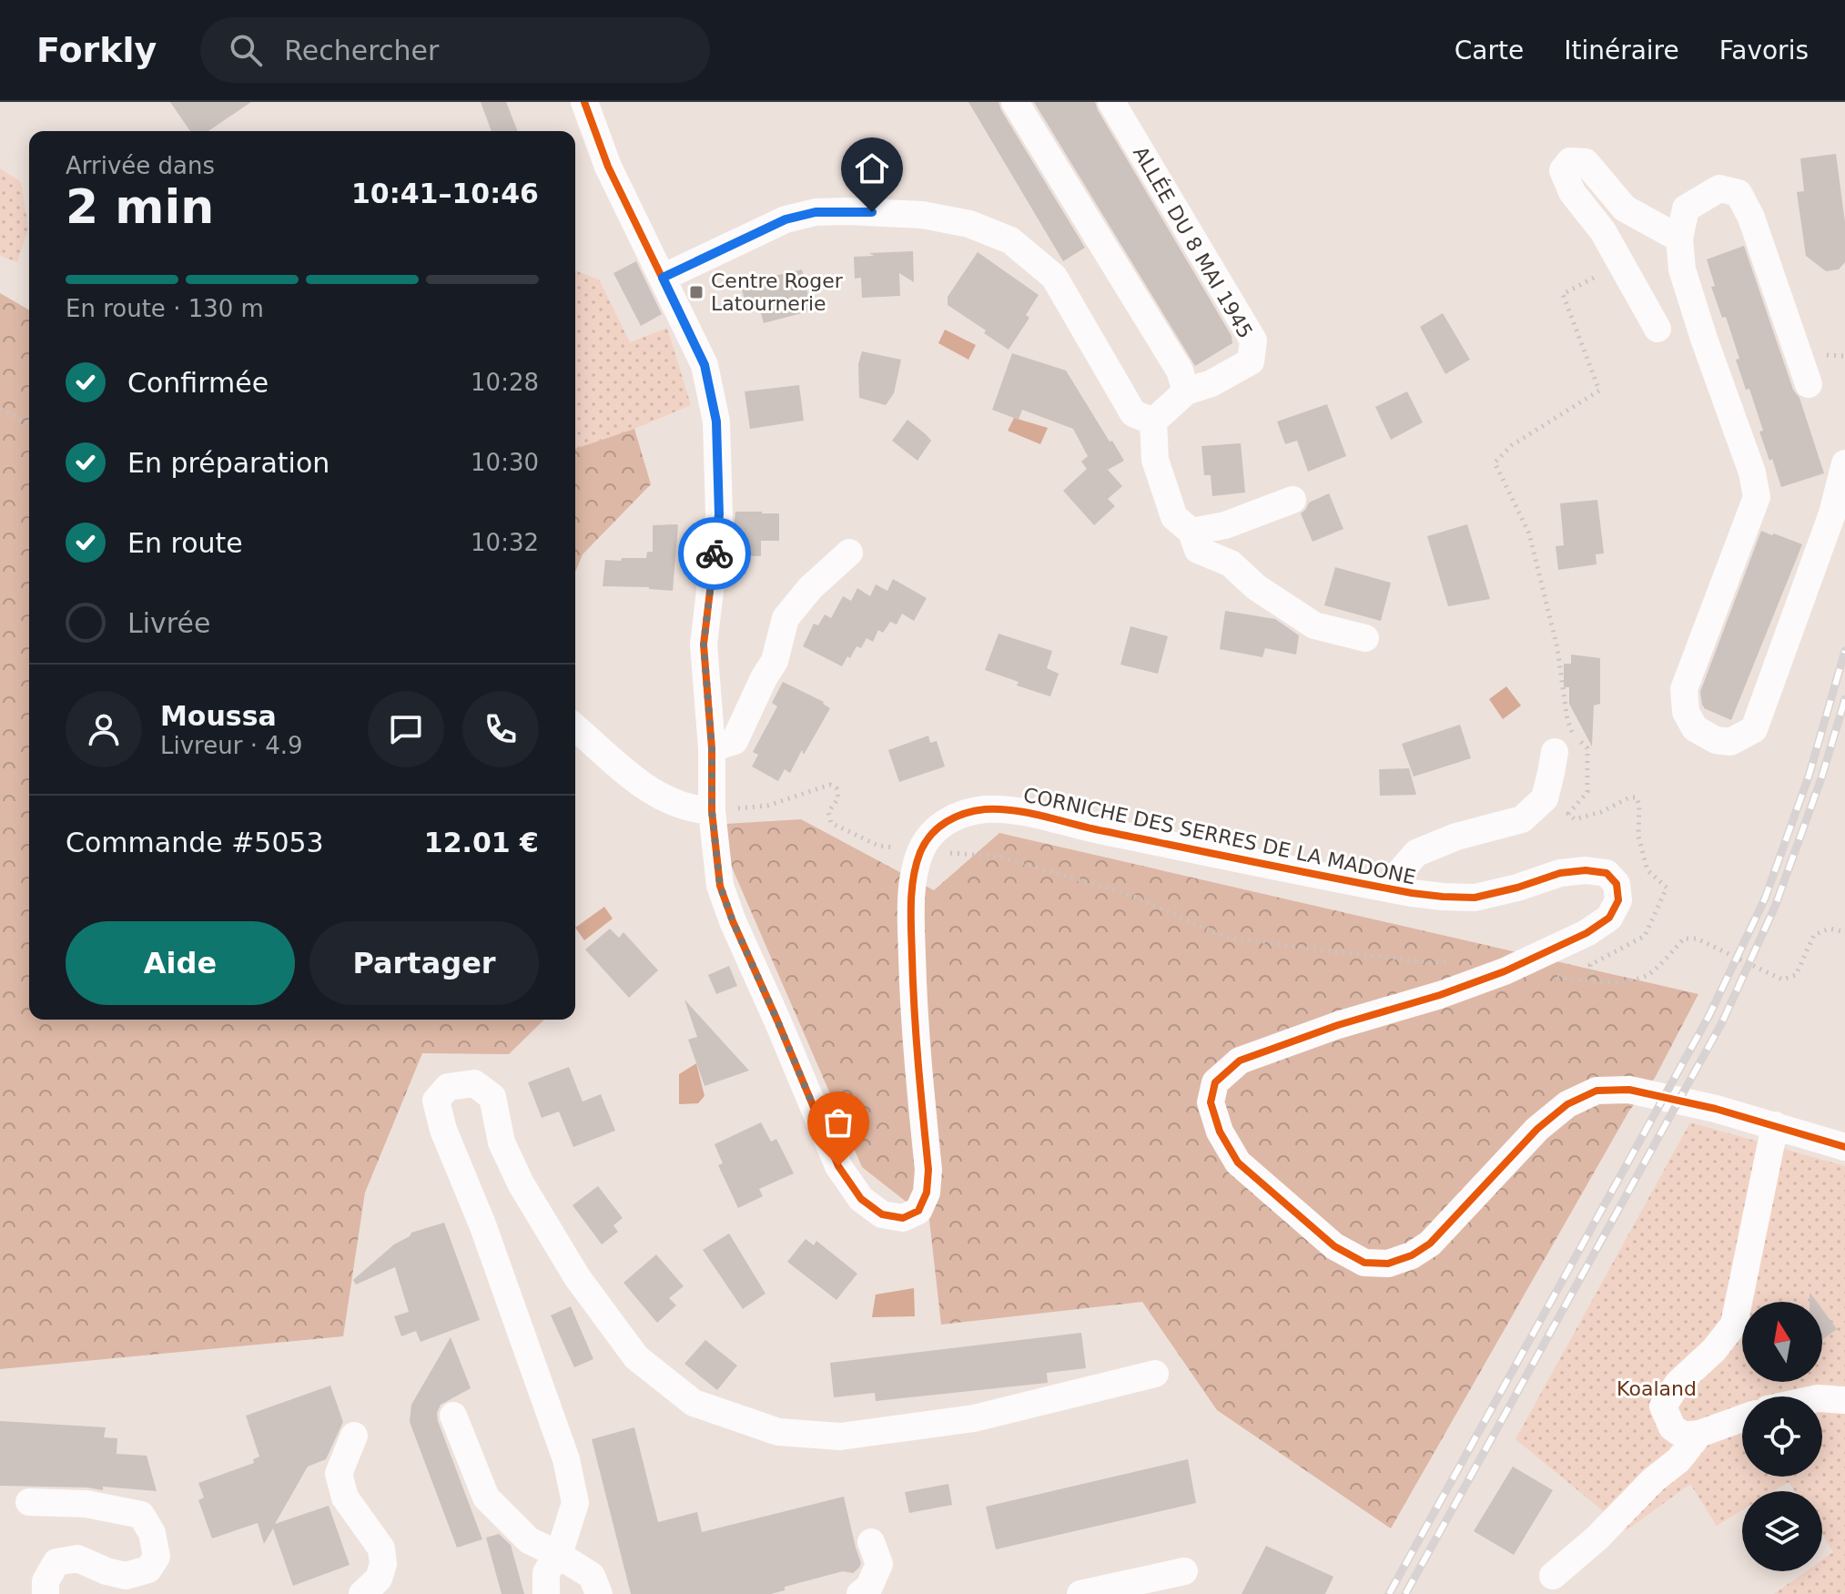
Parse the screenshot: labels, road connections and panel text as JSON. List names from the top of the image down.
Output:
{
  "streets": {
    "street": ["ALLÉE DU 8 MAI 1945", "CORNICHE DES SERRES DE LA MADONE"]
  },
  "parks": ["Koaland"],
  "places": {
    "transit": ["Centre Roger Latournerie"]
  },
  "north": "top",
  "page": {
    "header": "Forkly",
    "search": "Rechercher",
    "nav": ["Carte", "Itinéraire", "Favoris"],
    "heading": ["2 min", "Arrivée dans", "10:41–10:46"],
    "panel": [
      "Moussa",
      "Livreur · 4.9",
      "Commande #5053",
      "12.01 €"
    ],
    "bar": "En route · 130 m",
    "list": [
      ["Confirmée", "10:28"],
      ["En préparation", "10:30"],
      ["En route", "10:32"],
      "Livrée"
    ],
    "buttons": ["Aide", "Partager"]
  }
}
